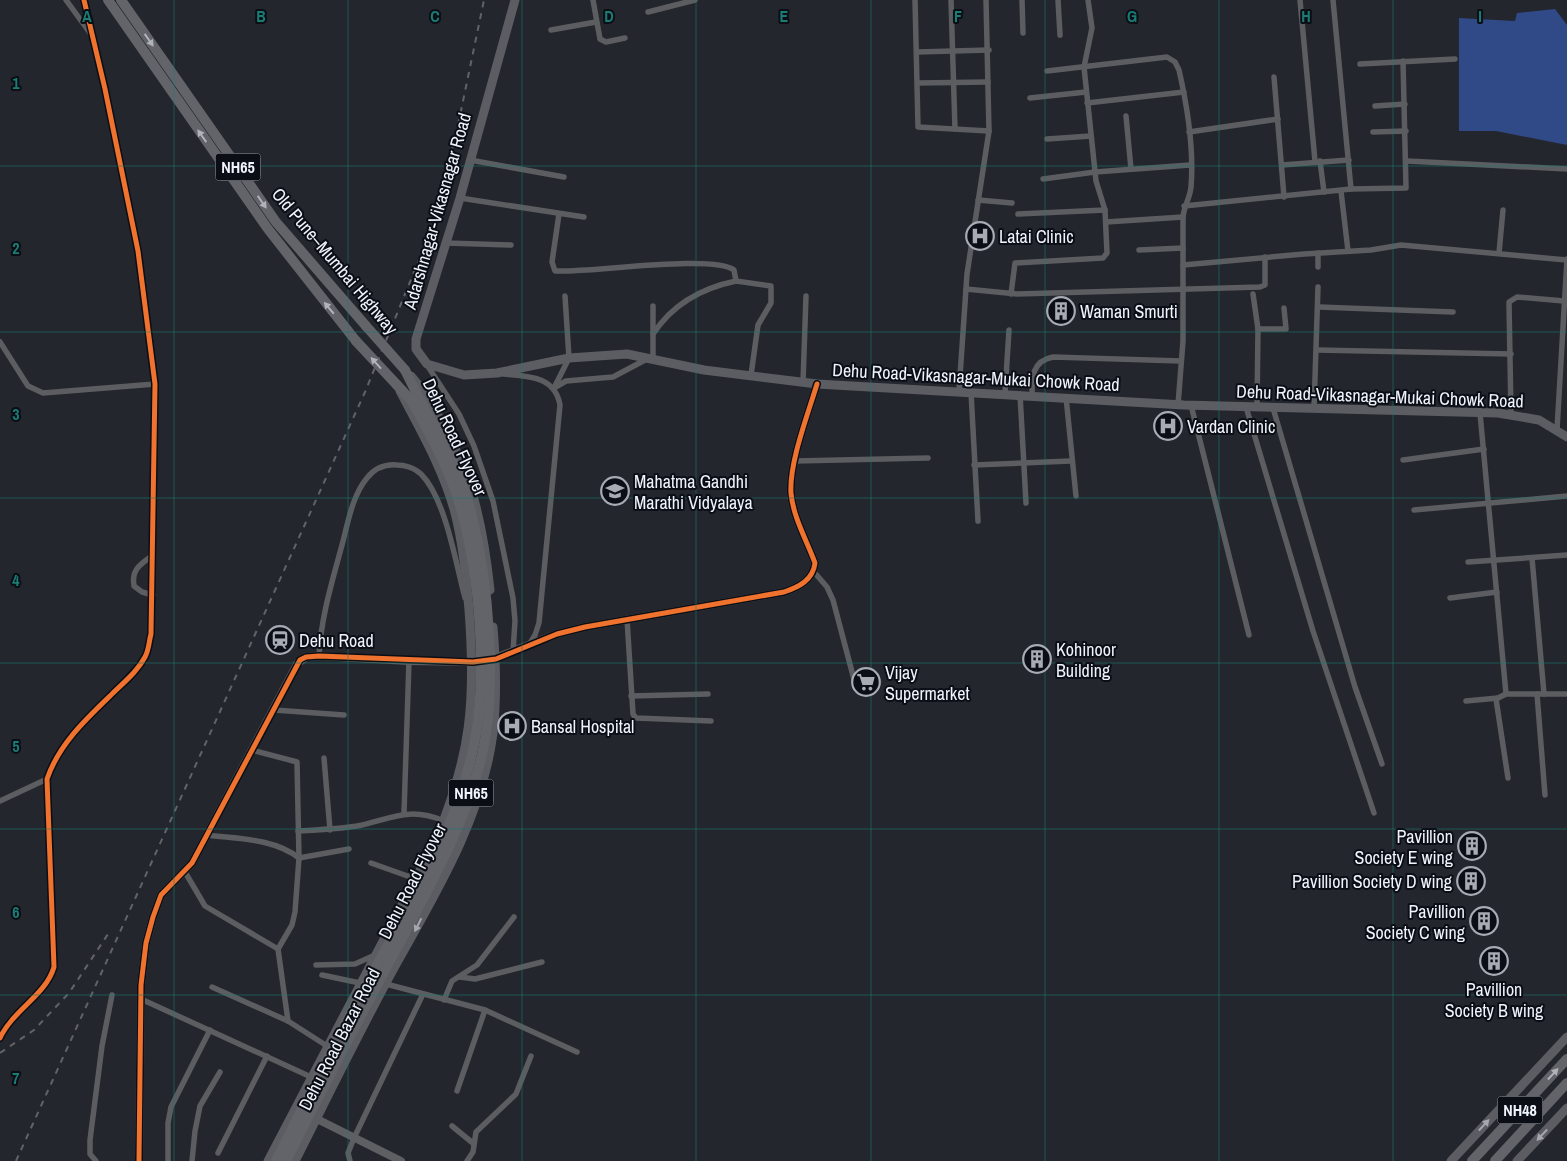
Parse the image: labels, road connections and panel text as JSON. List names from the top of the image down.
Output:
{
  "streets": {
    "highway": [
      "NH65",
      "Old Pune–Mumbai Highway",
      "Dehu Road Flyover",
      "NH48"
    ],
    "main road": ["Adarshnagar-Vikasnagar Road", "Dehu Road-Vikasnagar-Mukai Chowk Road", "Dehu Road Bazar Road"]
  },
  "crossings": [
    ["Old Pune–Mumbai Highway", "Dehu Road Flyover"],
    ["Old Pune–Mumbai Highway", "Dehu Road Bazar Road"],
    ["Dehu Road Flyover", "Dehu Road Bazar Road"]
  ],
  "places": {
    "hospital": ["Latai Clinic", "Vardan Clinic", "Bansal Hospital"],
    "building": [
      "Waman Smurti",
      "Kohinoor Building",
      "Pavillion Society E wing",
      "Pavillion Society D wing",
      "Pavillion Society C wing",
      "Pavillion Society B wing"
    ],
    "school or university": ["Mahatma Gandhi Marathi Vidyalaya"],
    "station": ["Dehu Road"],
    "supermarket": ["Vijay Supermarket"]
  },
  "grid": {
    "columns": [
      "A",
      "B",
      "C",
      "D",
      "E",
      "F",
      "G",
      "H",
      "I"
    ],
    "rows": [
      "1",
      "2",
      "3",
      "4",
      "5",
      "6",
      "7"
    ]
  }
}
